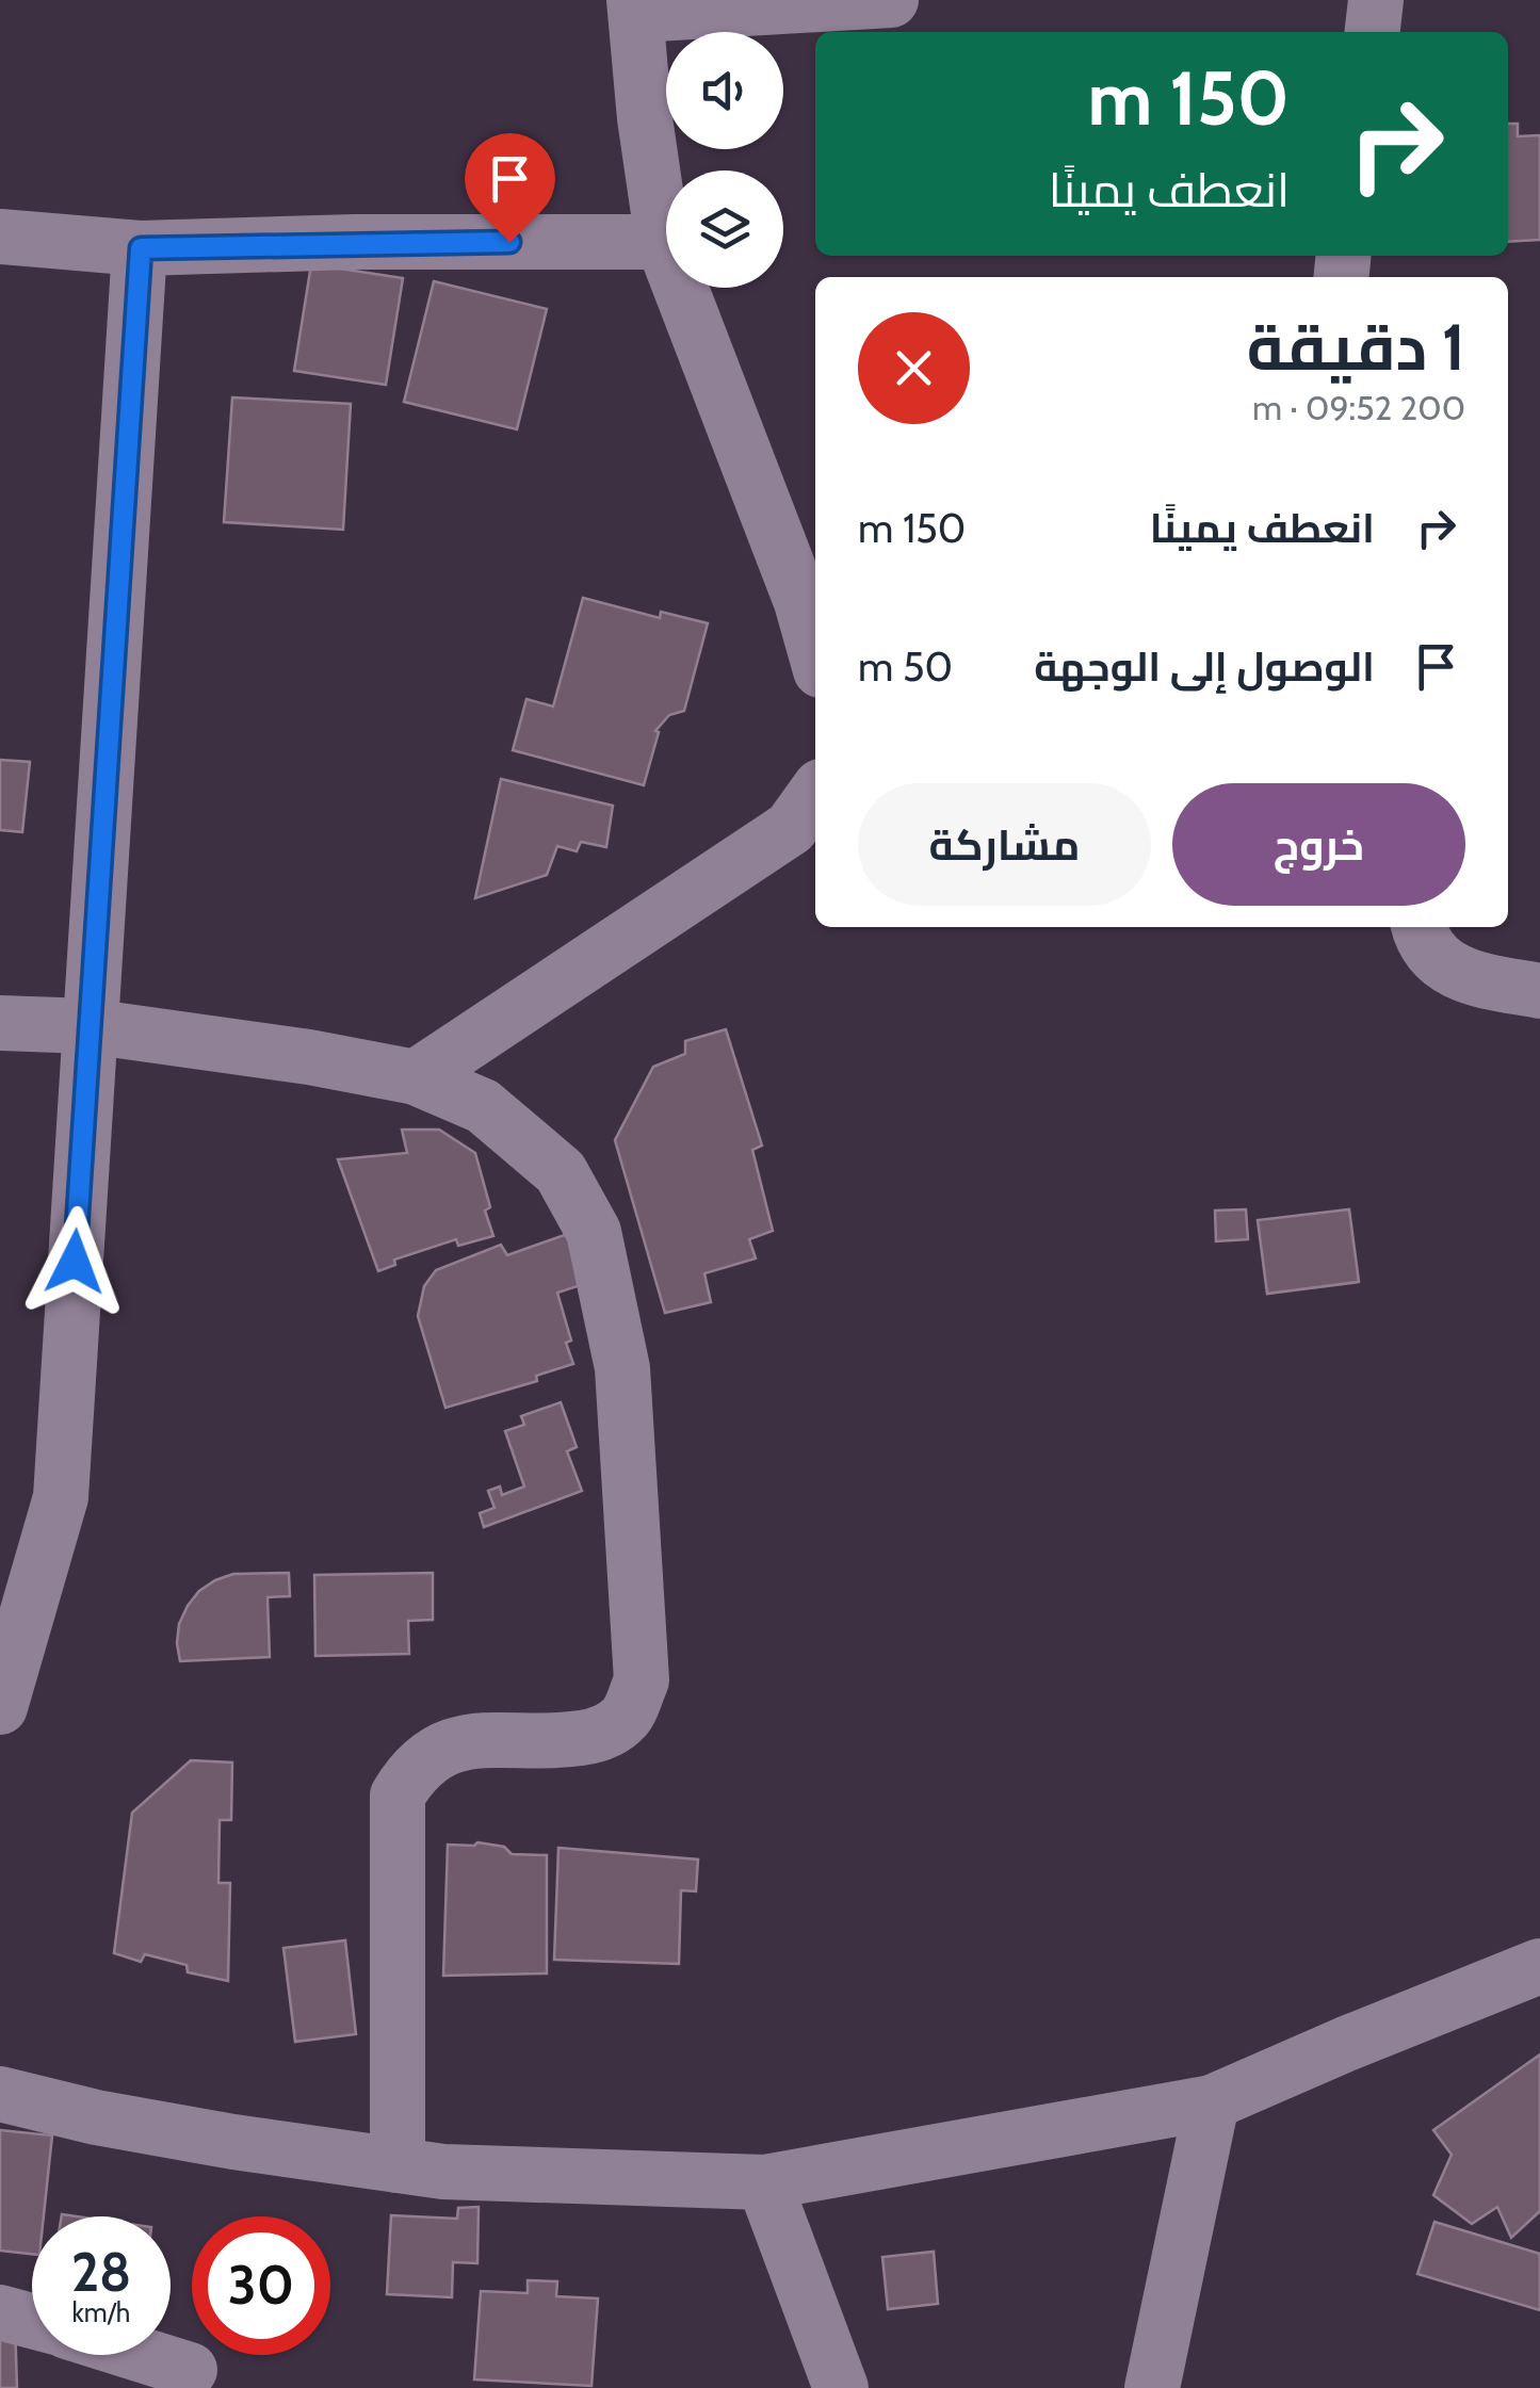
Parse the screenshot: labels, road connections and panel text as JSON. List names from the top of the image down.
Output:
{
  "page": {
    "turn": ["150 m", "انعطف يمينًا"],
    "heading": ["1 دقيقة", "200 m · 09:52"],
    "list": [
      {
        "name": "انعطف يمينًا",
        "value": "150 m"
      },
      {
        "name": "الوصول إلى الوجهة",
        "value": "50 m"
      }
    ],
    "buttons": ["خروج", "مشاركة"],
    "speed": "28 km/h",
    "limit": "30"
  }
}
